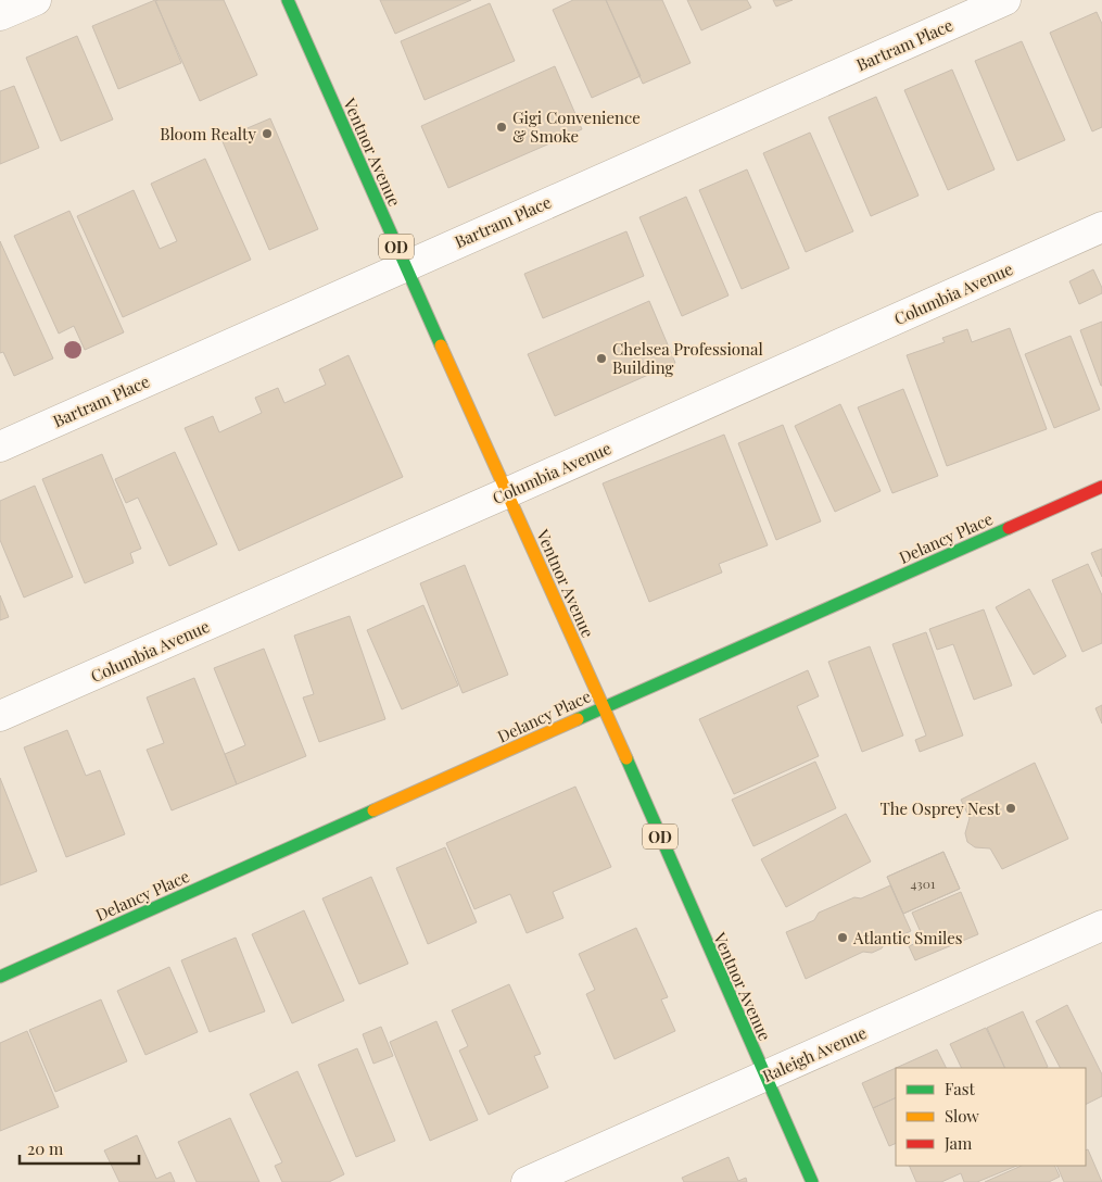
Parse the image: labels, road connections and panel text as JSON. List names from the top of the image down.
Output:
{
  "streets": {
    "main road": ["Ventnor Avenue", "OD", "Delancy Place"],
    "street": ["Bartram Place", "Columbia Avenue", "Raleigh Avenue"]
  },
  "crossings": [
    ["Bartram Place", "Ventnor Avenue"],
    ["Ventnor Avenue", "Columbia Avenue"],
    ["Ventnor Avenue", "Delancy Place"],
    ["Ventnor Avenue", "Raleigh Avenue"]
  ],
  "places": [
    "Gigi Convenience & Smoke",
    "Bloom Realty",
    "Chelsea Professional Building",
    "The Osprey Nest",
    "Atlantic Smiles"
  ],
  "house_numbers": ["4301"],
  "legend": ["Fast", "Slow", "Jam"],
  "scale_bar": "20 m"
}
